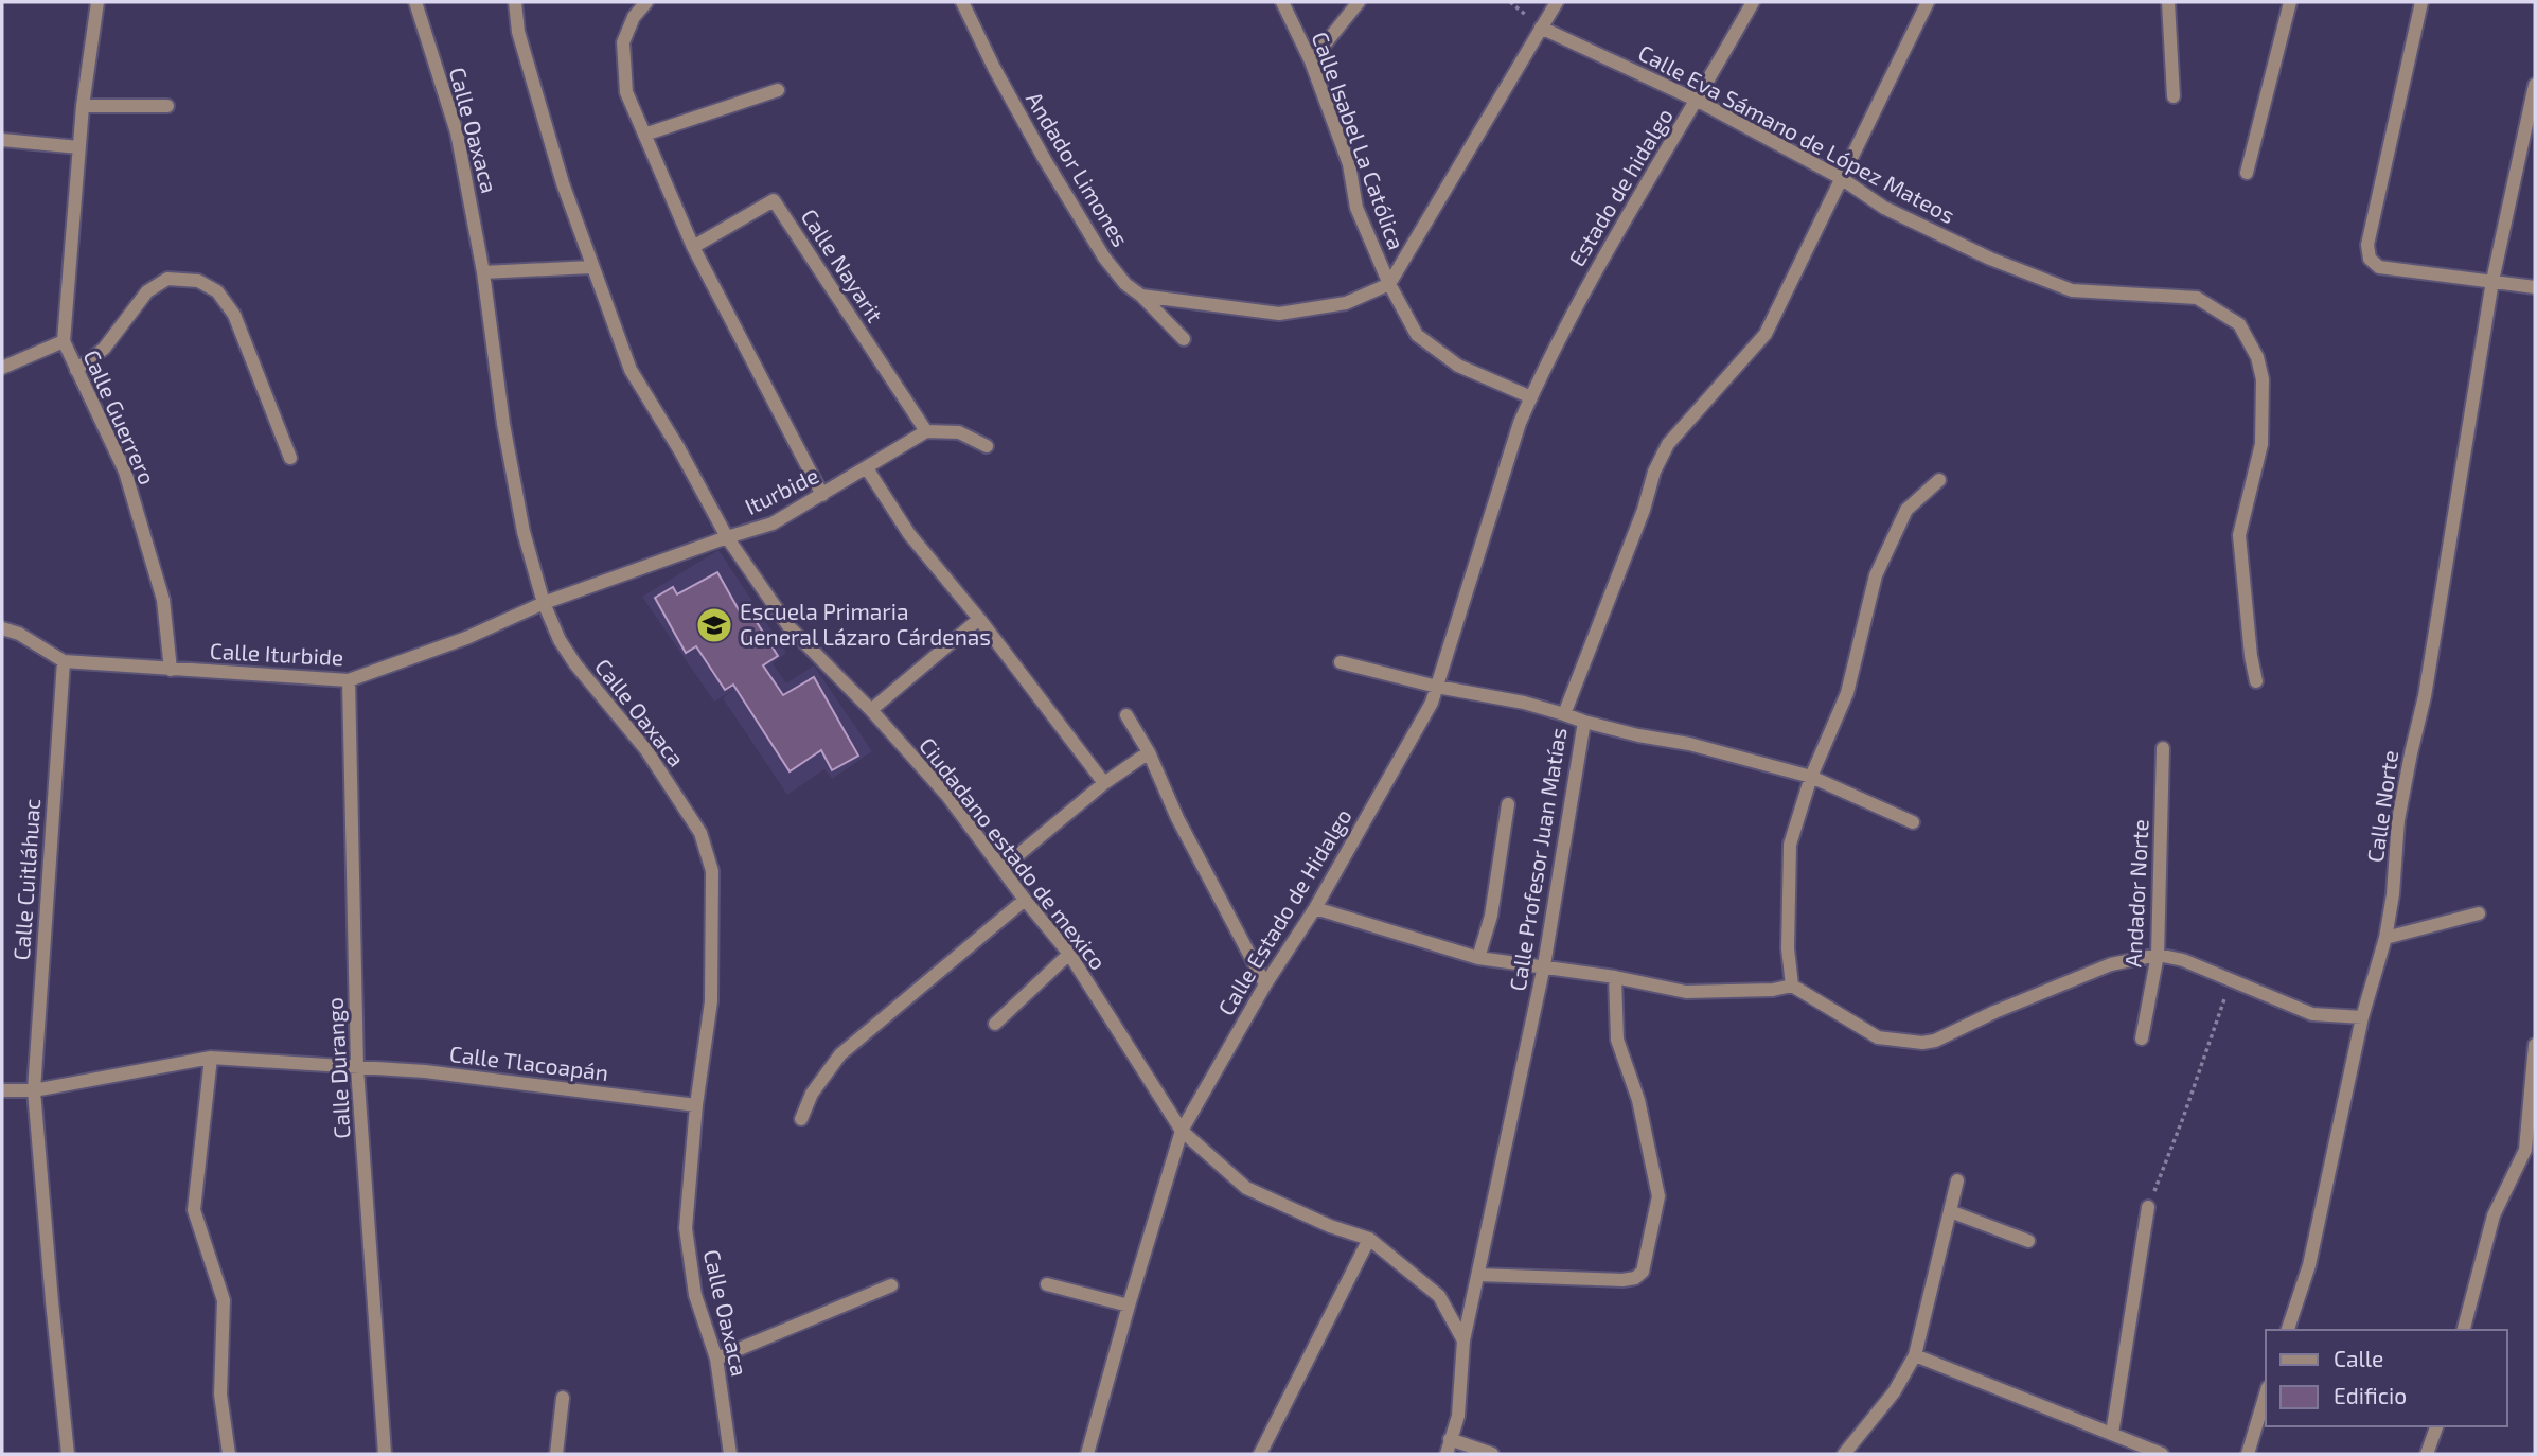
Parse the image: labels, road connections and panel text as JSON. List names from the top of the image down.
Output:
{
  "streets": {
    "street": [
      "Calle Oaxaca",
      "Calle Eva Sámano de López Mateos",
      "Calle Isabel La Católica",
      "Andador Limones",
      "Estado de hidalgo",
      "Calle Nayarit",
      "Calle Guerrero",
      "Iturbide",
      "Calle Iturbide",
      "Calle Norte",
      "Ciudadano estado de mexico",
      "Calle Profesor Juan Matías",
      "Calle Cuitláhuac",
      "Andador Norte",
      "Calle Estado de Hidalgo",
      "Calle Tlacoapán",
      "Calle Durango"
    ]
  },
  "crossings": [
    ["Calle Oaxaca", "Iturbide"],
    ["Calle Oaxaca", "Calle Iturbide"],
    ["Calle Oaxaca", "Calle Tlacoapán"],
    ["Calle Eva Sámano de López Mateos", "Estado de hidalgo"],
    ["Calle Eva Sámano de López Mateos", "Calle Profesor Juan Matías"],
    ["Calle Isabel La Católica", "Estado de hidalgo"],
    ["Calle Isabel La Católica", "Calle Estado de Hidalgo"],
    ["Estado de hidalgo", "Calle Estado de Hidalgo"],
    ["Calle Nayarit", "Iturbide"],
    ["Calle Guerrero", "Calle Iturbide"],
    ["Iturbide", "Calle Iturbide"],
    ["Iturbide", "Ciudadano estado de mexico"],
    ["Calle Iturbide", "Calle Cuitláhuac"],
    ["Calle Iturbide", "Calle Durango"],
    ["Ciudadano estado de mexico", "Calle Profesor Juan Matías"],
    ["Ciudadano estado de mexico", "Calle Estado de Hidalgo"],
    ["Calle Cuitláhuac", "Calle Tlacoapán"],
    ["Calle Tlacoapán", "Calle Durango"]
  ],
  "places": {
    "school or university": ["Escuela Primaria General Lázaro Cárdenas"]
  },
  "legend": ["Calle", "Edificio"]
}
